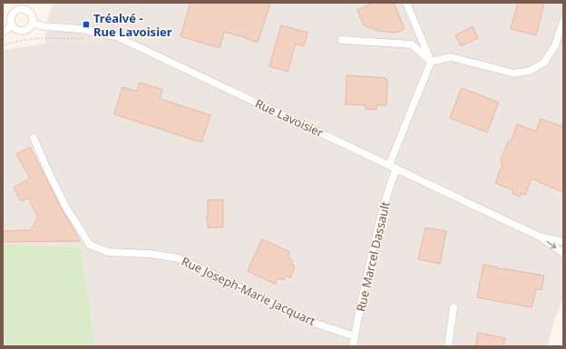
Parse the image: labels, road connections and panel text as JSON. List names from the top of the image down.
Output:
{
  "streets": {
    "street": ["Rue Lavoisier", "Rue Marcel Dassault", "Rue Joseph-Marie Jacquart"]
  },
  "crossings": [
    ["Rue Lavoisier", "Rue Marcel Dassault"],
    ["Rue Marcel Dassault", "Rue Joseph-Marie Jacquart"]
  ],
  "places": {
    "transit": ["Tréalvé - Rue Lavoisier"]
  }
}
